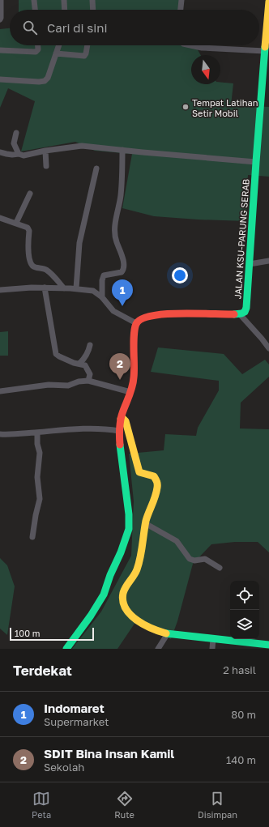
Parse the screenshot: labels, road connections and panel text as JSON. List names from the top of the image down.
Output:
{
  "streets": {
    "street": ["JALAN KSU-PARUNG SERAB"]
  },
  "places": ["Tempat Latihan Setir Mobil"],
  "scale_bar": "100 m",
  "north": "bottom",
  "page": {
    "search": "Cari di sini",
    "pins": ["1", "2"],
    "scale": "100 m",
    "heading": ["Terdekat", "2 hasil"],
    "list": [
      {
        "mark": "1",
        "name": "Indomaret",
        "note": "Supermarket",
        "value": "80 m"
      },
      {
        "mark": "2",
        "name": "SDIT Bina Insan Kamil",
        "note": "Sekolah",
        "value": "140 m"
      }
    ],
    "nav": ["Peta", "Rute", "Disimpan"]
  }
}
